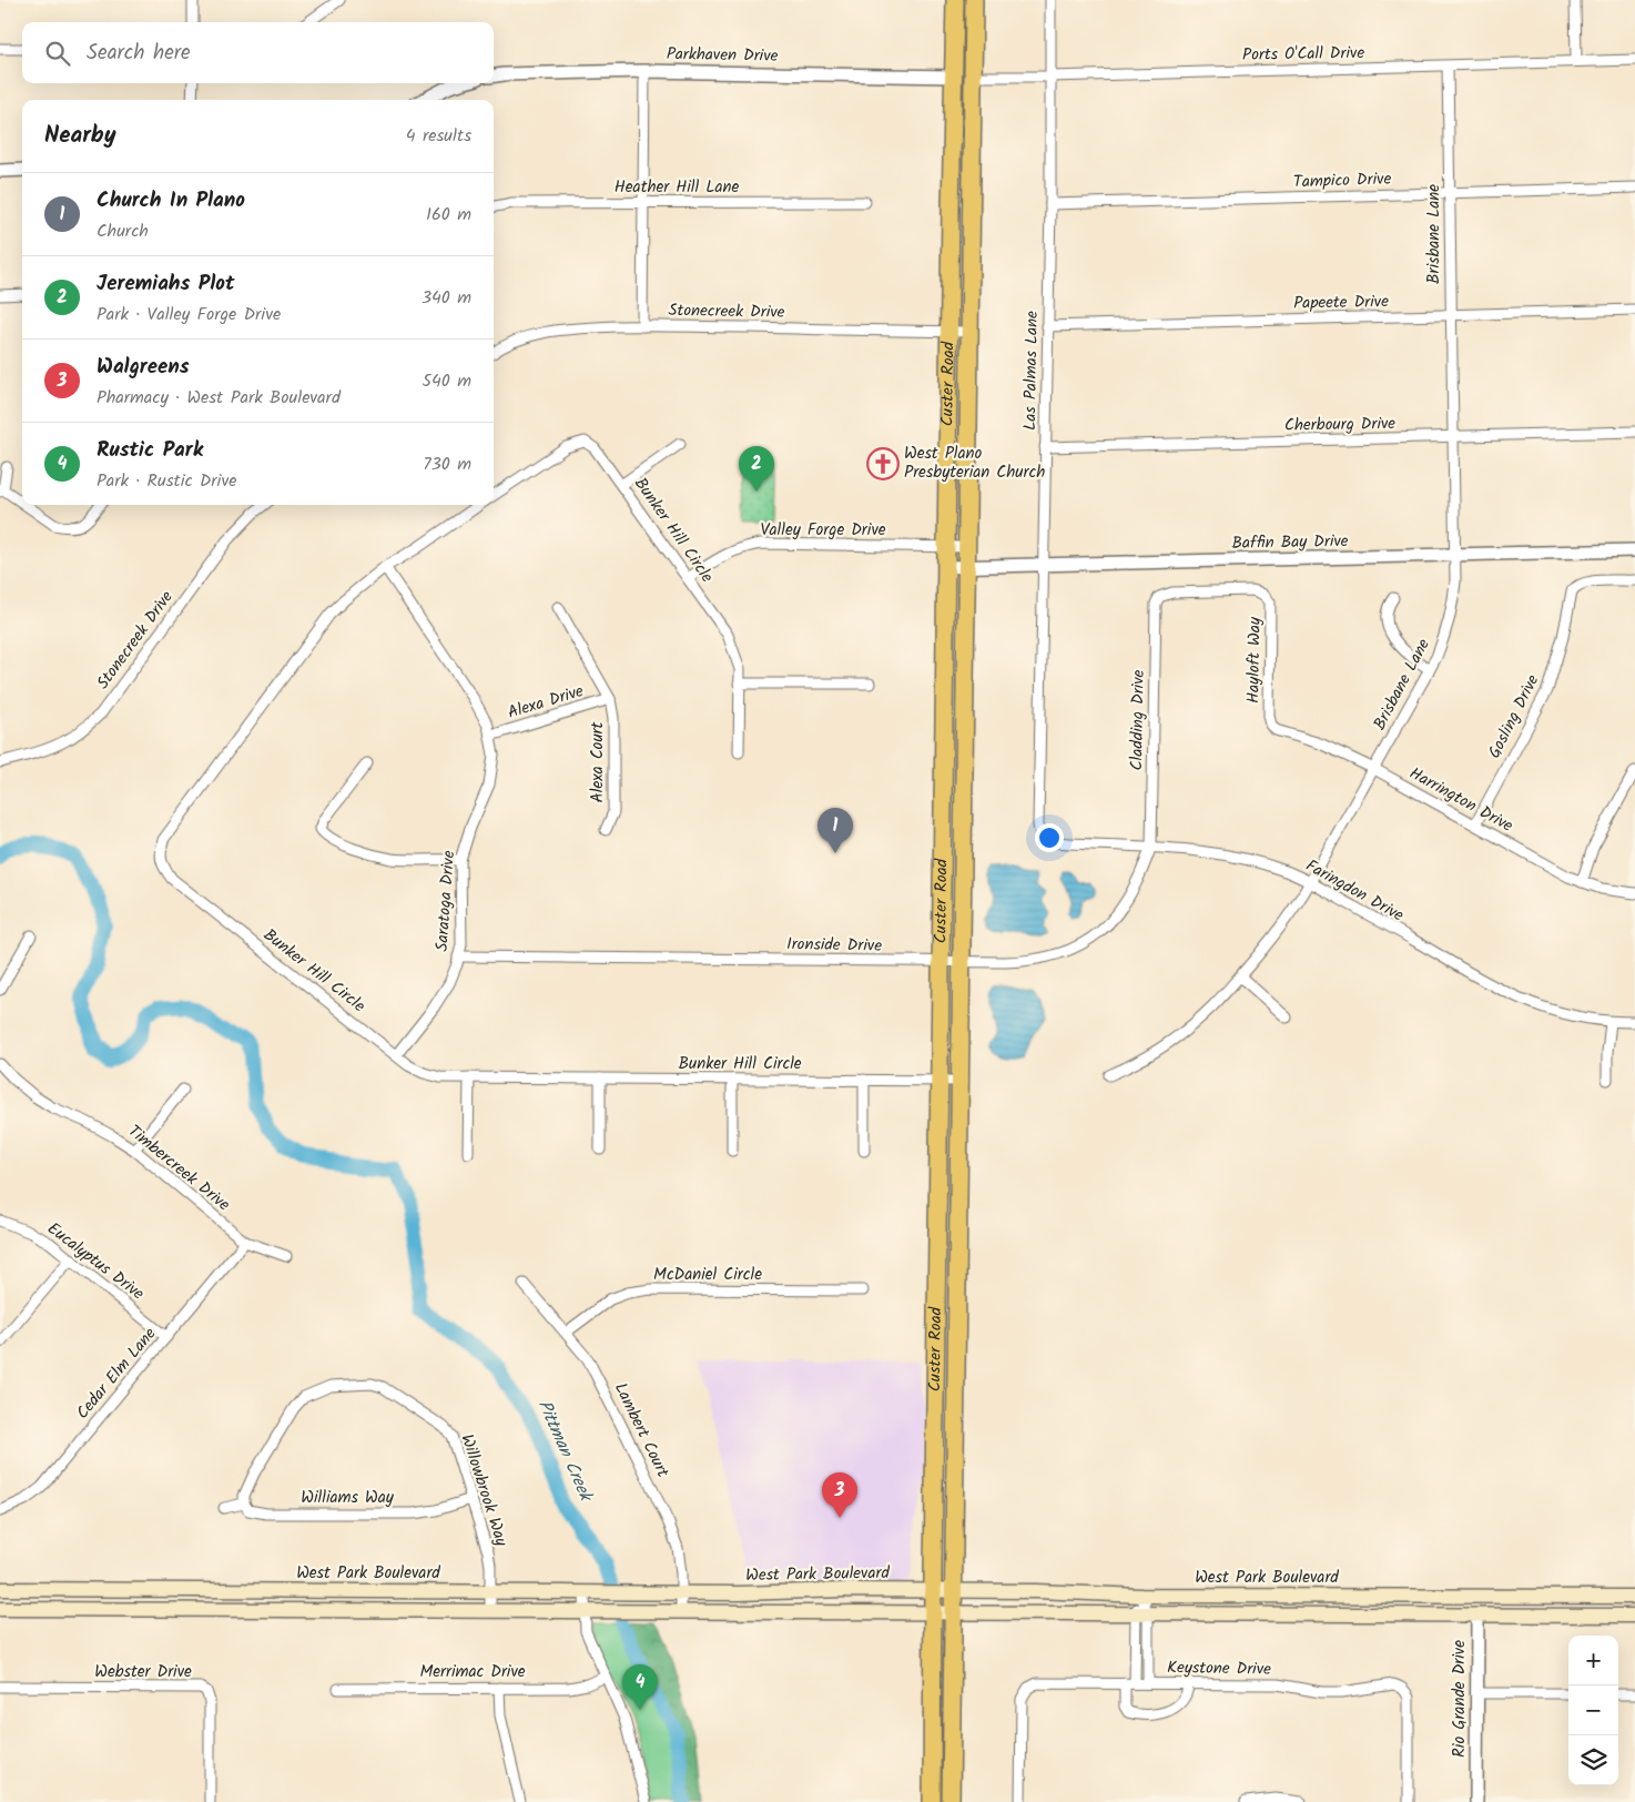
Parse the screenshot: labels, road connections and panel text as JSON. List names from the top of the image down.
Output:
{
  "streets": {
    "main road": ["Custer Road", "West Park Boulevard"],
    "street": [
      "Ports O'Call Drive",
      "Parkhaven Drive",
      "Tampico Drive",
      "Heather Hill Lane",
      "Brisbane Lane",
      "Papeete Drive",
      "Stonecreek Drive",
      "Las Palmas Lane",
      "Cherbourg Drive",
      "Bunker Hill Circle",
      "Valley Forge Drive",
      "Baffin Bay Drive",
      "Hayloft Way",
      "Alexa Drive",
      "Gosling Drive",
      "Cladding Drive",
      "Alexa Court",
      "Harrington Drive",
      "Faringdon Drive",
      "Saratoga Drive",
      "Ironside Drive",
      "Timbercreek Drive",
      "Eucalyptus Drive",
      "McDaniel Circle",
      "Cedar Elm Lane",
      "Lambert Court",
      "Willowbrook Way",
      "Williams Way",
      "Keystone Drive",
      "Webster Drive",
      "Merrimac Drive",
      "Rio Grande Drive"
    ]
  },
  "crossings": [
    ["Ports O'Call Drive", "Brisbane Lane"],
    ["Ports O'Call Drive", "Las Palmas Lane"],
    ["Ports O'Call Drive", "Custer Road"],
    ["Parkhaven Drive", "Custer Road"],
    ["Tampico Drive", "Brisbane Lane"],
    ["Tampico Drive", "Las Palmas Lane"],
    ["Brisbane Lane", "Papeete Drive"],
    ["Brisbane Lane", "Cherbourg Drive"],
    ["Brisbane Lane", "Baffin Bay Drive"],
    ["Brisbane Lane", "Harrington Drive"],
    ["Brisbane Lane", "Faringdon Drive"],
    ["Papeete Drive", "Las Palmas Lane"],
    ["Stonecreek Drive", "Custer Road"],
    ["Las Palmas Lane", "Cherbourg Drive"],
    ["Las Palmas Lane", "Baffin Bay Drive"],
    ["Las Palmas Lane", "Faringdon Drive"],
    ["Custer Road", "Bunker Hill Circle"],
    ["Custer Road", "Valley Forge Drive"],
    ["Custer Road", "Baffin Bay Drive"],
    ["Custer Road", "Ironside Drive"],
    ["Custer Road", "West Park Boulevard"],
    ["Bunker Hill Circle", "Valley Forge Drive"],
    ["Bunker Hill Circle", "Saratoga Drive"],
    ["Hayloft Way", "Cladding Drive"],
    ["Hayloft Way", "Harrington Drive"],
    ["Alexa Drive", "Alexa Court"],
    ["Alexa Drive", "Saratoga Drive"],
    ["Gosling Drive", "Harrington Drive"],
    ["Cladding Drive", "Faringdon Drive"],
    ["Cladding Drive", "Ironside Drive"],
    ["Faringdon Drive", "Ironside Drive"],
    ["Saratoga Drive", "Ironside Drive"],
    ["Timbercreek Drive", "Cedar Elm Lane"],
    ["Eucalyptus Drive", "Cedar Elm Lane"],
    ["McDaniel Circle", "Lambert Court"],
    ["Lambert Court", "West Park Boulevard"],
    ["Willowbrook Way", "Williams Way"],
    ["Willowbrook Way", "West Park Boulevard"],
    ["West Park Boulevard", "Rio Grande Drive"]
  ],
  "water": ["Pittman Creek"],
  "places": {
    "church": ["West Plano Presbyterian Church"]
  },
  "page": {
    "search": "Search here",
    "heading": ["Nearby", "4 results"],
    "list": [
      {
        "mark": "1",
        "name": "Church In Plano",
        "note": "Church",
        "value": "160 m"
      },
      {
        "mark": "2",
        "name": "Jeremiahs Plot",
        "note": "Park · Valley Forge Drive",
        "value": "340 m"
      },
      {
        "mark": "3",
        "name": "Walgreens",
        "note": "Pharmacy · West Park Boulevard",
        "value": "540 m"
      },
      {
        "mark": "4",
        "name": "Rustic Park",
        "note": "Park · Rustic Drive",
        "value": "730 m"
      }
    ],
    "pins": [
      "2",
      "1",
      "3",
      "4"
    ],
    "map_buttons": ["+", "−"]
  }
}
